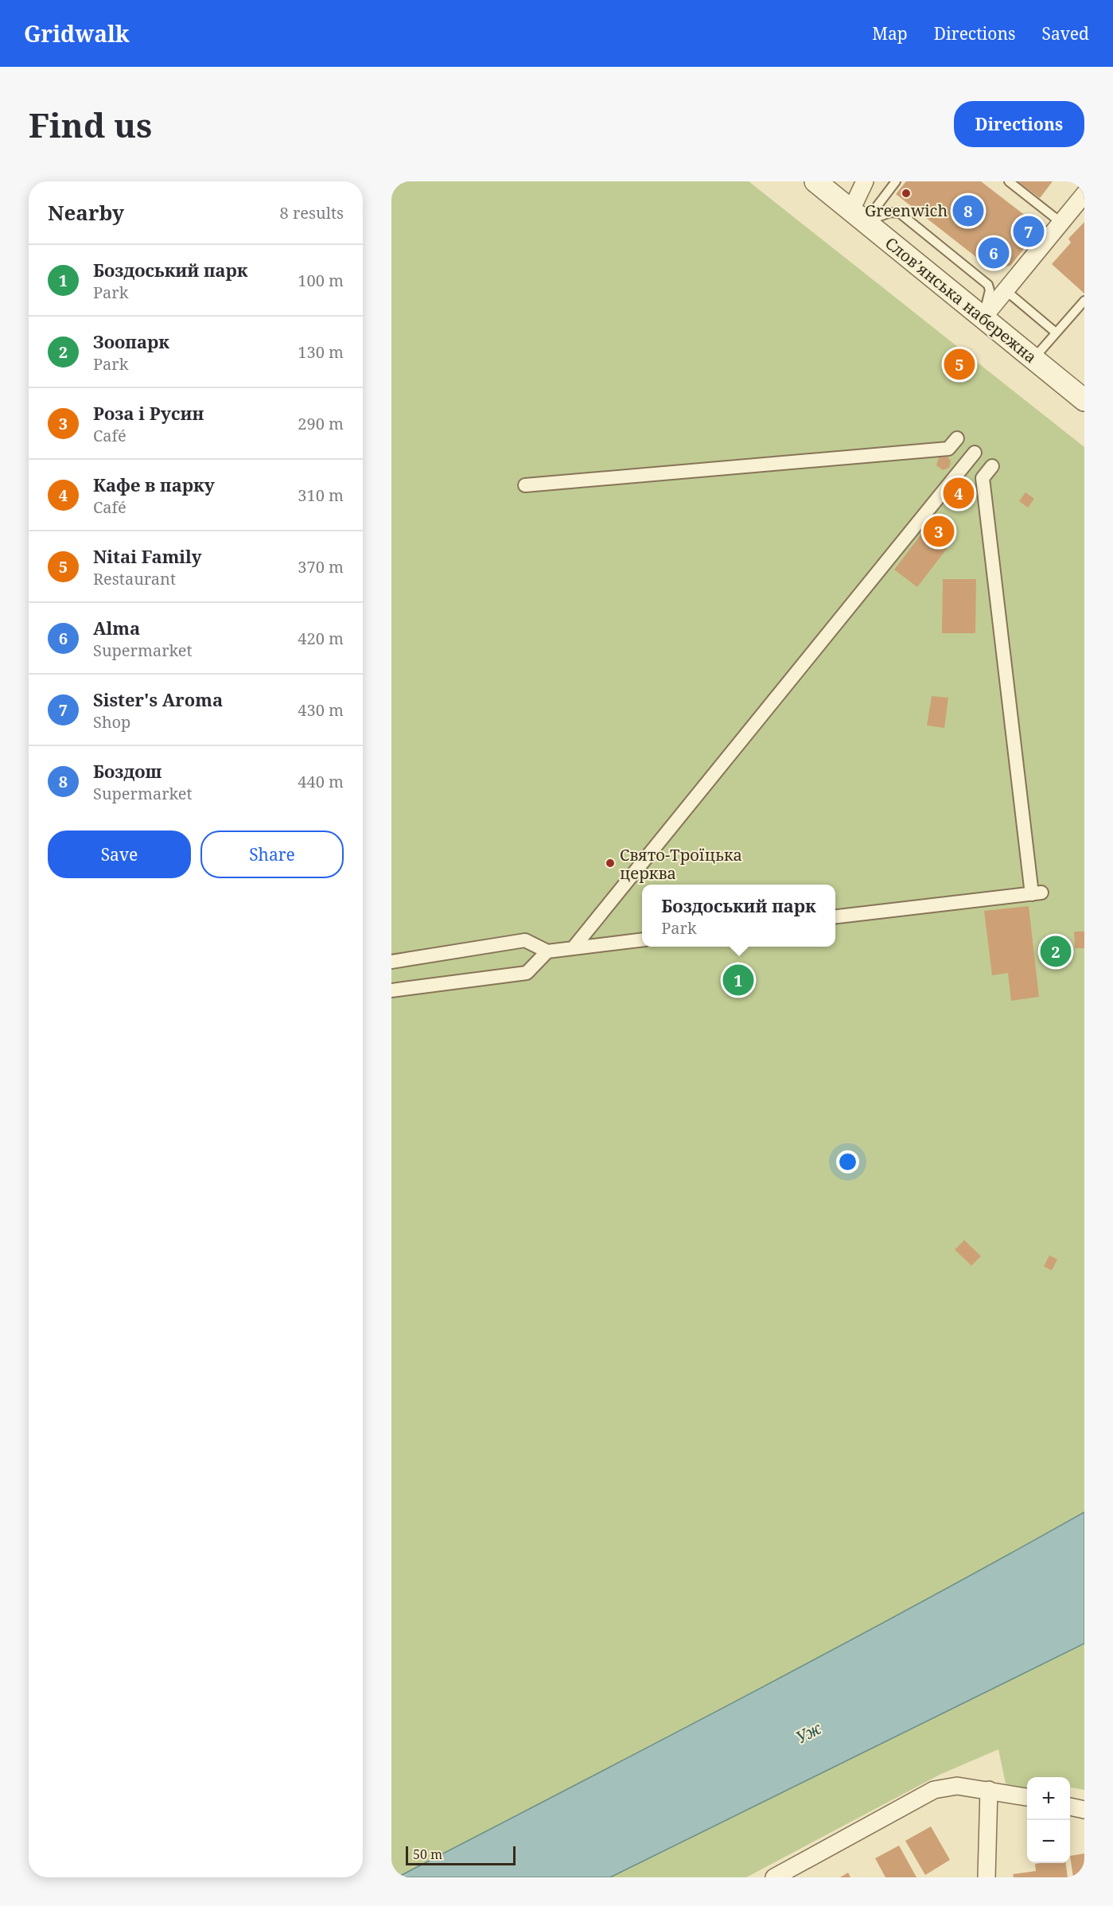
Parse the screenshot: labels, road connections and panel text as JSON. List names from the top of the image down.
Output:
{
  "streets": {
    "street": ["Словʼянська набережна"]
  },
  "water": ["Уж"],
  "places": ["Greenwich", "Свято-Троїцька церква"],
  "scale_bar": "50 m",
  "page": {
    "header": "Gridwalk",
    "nav": ["Map", "Directions", "Saved"],
    "buttons": [
      "Directions",
      ["Save", "Share"]
    ],
    "title": "Find us",
    "heading": ["Nearby", "8 results"],
    "pins": [
      "8",
      "7",
      "6",
      "5",
      "4",
      "3",
      "2",
      "1"
    ],
    "list": [
      {
        "mark": "1",
        "name": "Боздоський парк",
        "note": "Park",
        "value": "100 m"
      },
      {
        "mark": "2",
        "name": "Зоопарк",
        "note": "Park",
        "value": "130 m"
      },
      {
        "mark": "3",
        "name": "Роза і Русин",
        "note": "Café",
        "value": "290 m"
      },
      {
        "mark": "4",
        "name": "Кафе в парку",
        "note": "Café",
        "value": "310 m"
      },
      {
        "mark": "5",
        "name": "Nitai Family",
        "note": "Restaurant",
        "value": "370 m"
      },
      {
        "mark": "6",
        "name": "Alma",
        "note": "Supermarket",
        "value": "420 m"
      },
      {
        "mark": "7",
        "name": "Sister's Aroma",
        "note": "Shop",
        "value": "430 m"
      },
      {
        "mark": "8",
        "name": "Боздош",
        "note": "Supermarket",
        "value": "440 m"
      }
    ],
    "popup": ["Боздоський парк", "Park"],
    "map_buttons": ["+", "−"],
    "scale": "50 m"
  }
}
